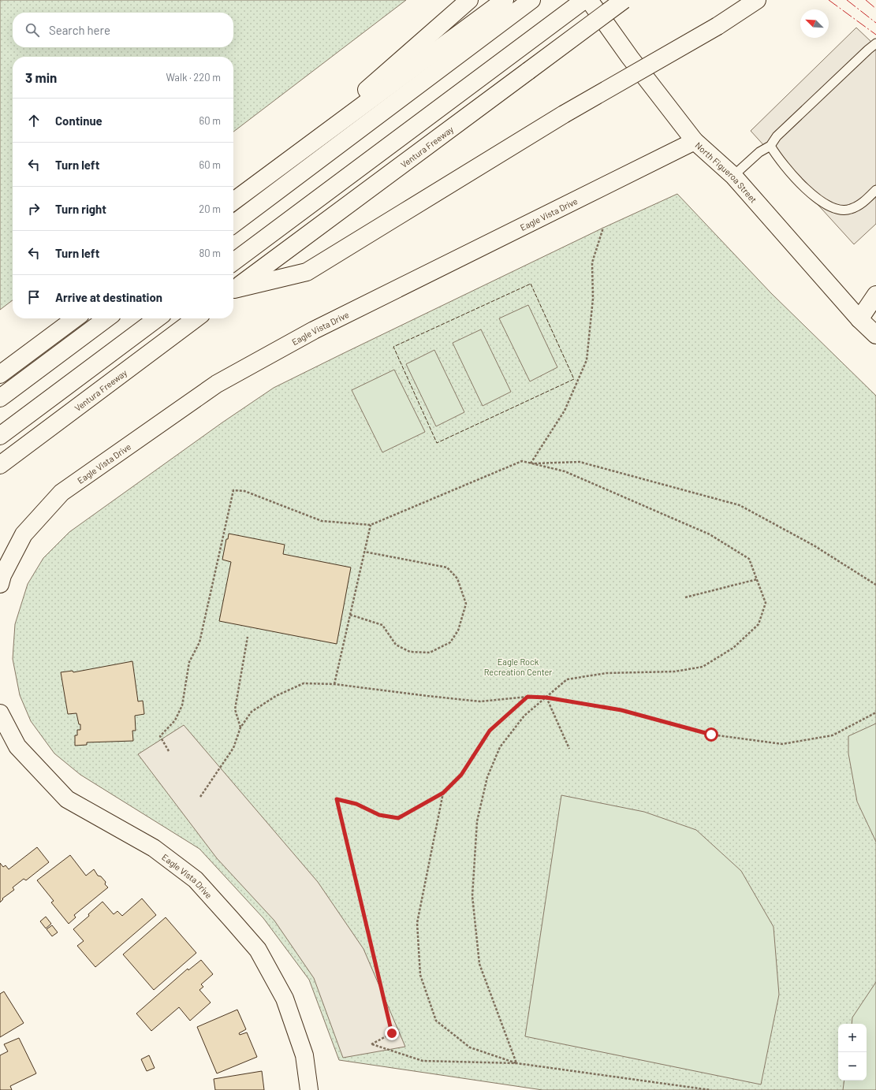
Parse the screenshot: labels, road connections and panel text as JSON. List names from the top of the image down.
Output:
{
  "streets": {
    "main road": ["Ventura Freeway", "North Figueroa Street", "Eagle Vista Drive"]
  },
  "crossings": [
    ["North Figueroa Street", "Eagle Vista Drive"]
  ],
  "parks": ["Eagle Rock Recreation Center"],
  "north": "top left",
  "page": {
    "search": "Search here",
    "heading": ["3 min", "Walk · 220 m"],
    "list": [
      ["Continue", "60 m"],
      ["Turn left", "60 m"],
      ["Turn right", "20 m"],
      ["Turn left", "80 m"],
      "Arrive at destination"
    ],
    "map_buttons": ["+", "−"]
  }
}
